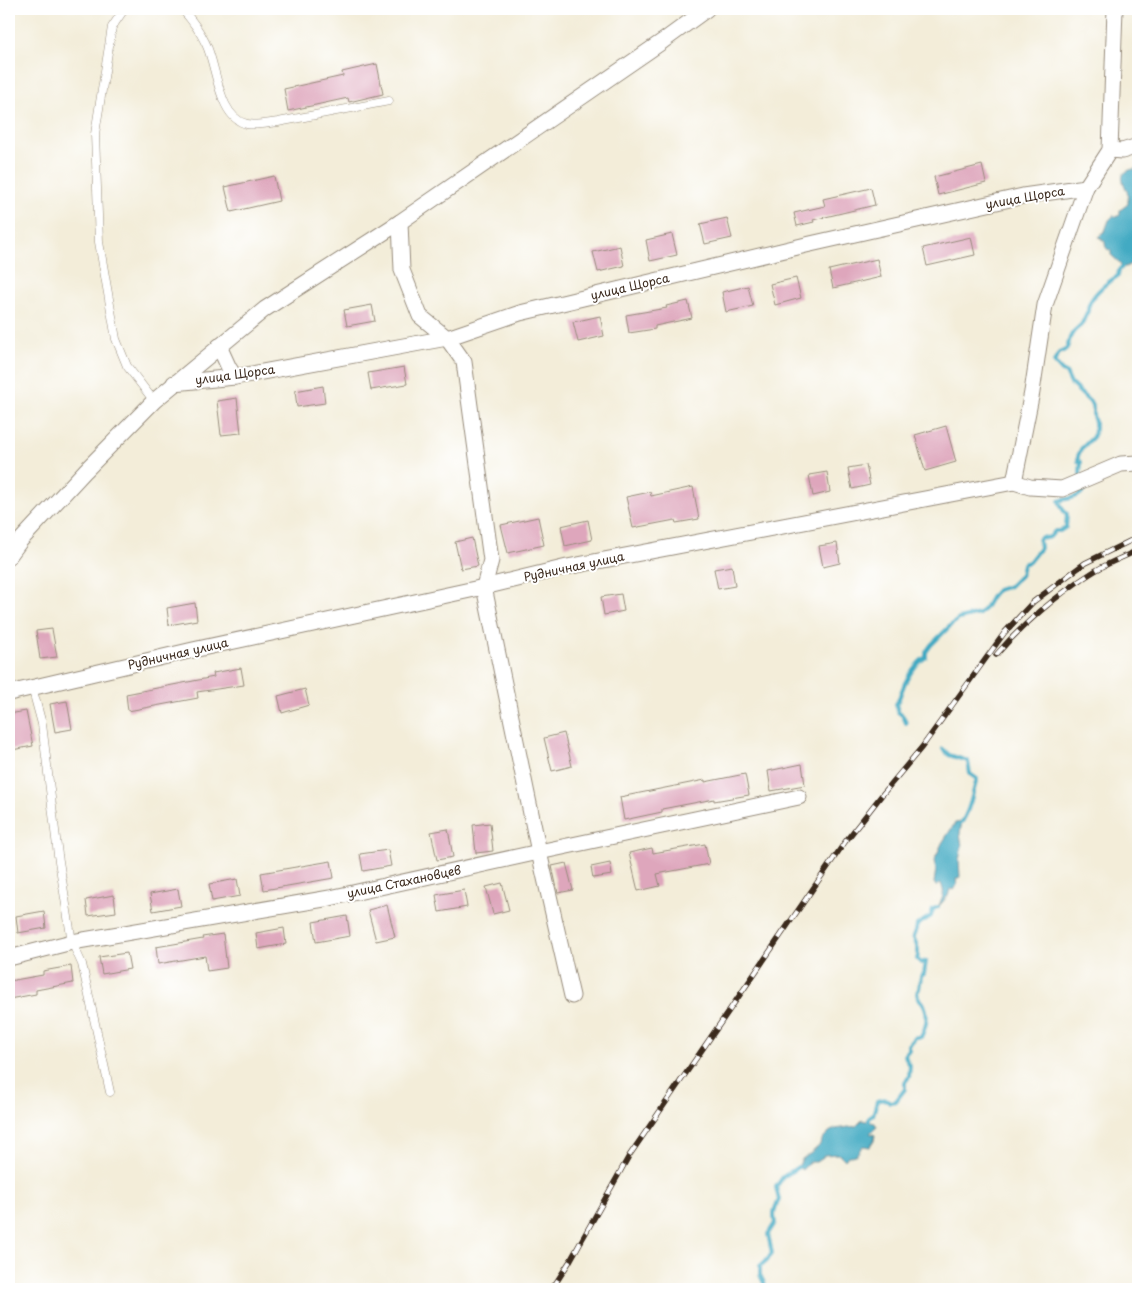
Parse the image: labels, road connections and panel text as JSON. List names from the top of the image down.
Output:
{
  "streets": {
    "street": ["улица Щорса", "Рудничная улица", "улица Стахановцев"]
  }
}
